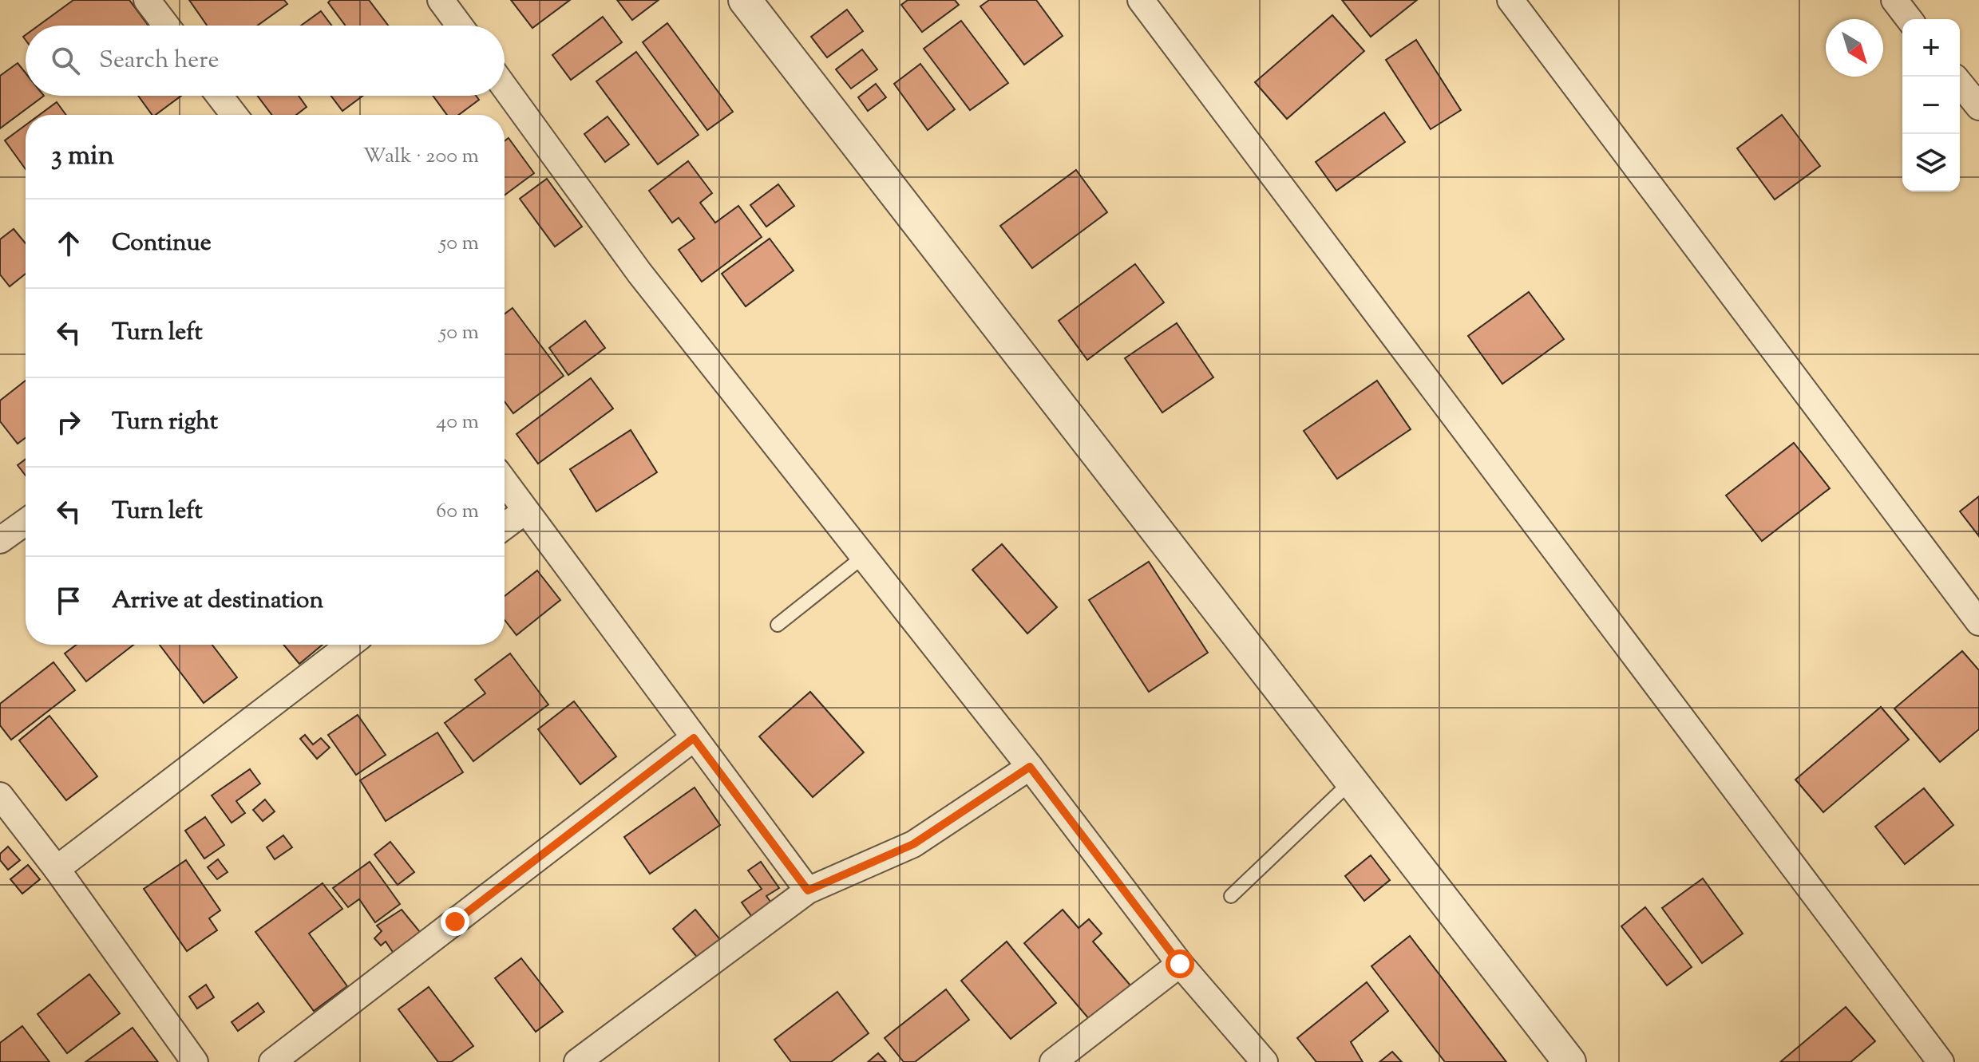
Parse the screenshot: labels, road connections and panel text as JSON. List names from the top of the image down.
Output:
{
  "north": "bottom right",
  "page": {
    "map_buttons": ["+", "−"],
    "search": "Search here",
    "heading": ["3 min", "Walk · 200 m"],
    "list": [
      ["Continue", "50 m"],
      ["Turn left", "50 m"],
      ["Turn right", "40 m"],
      ["Turn left", "60 m"],
      "Arrive at destination"
    ]
  }
}
